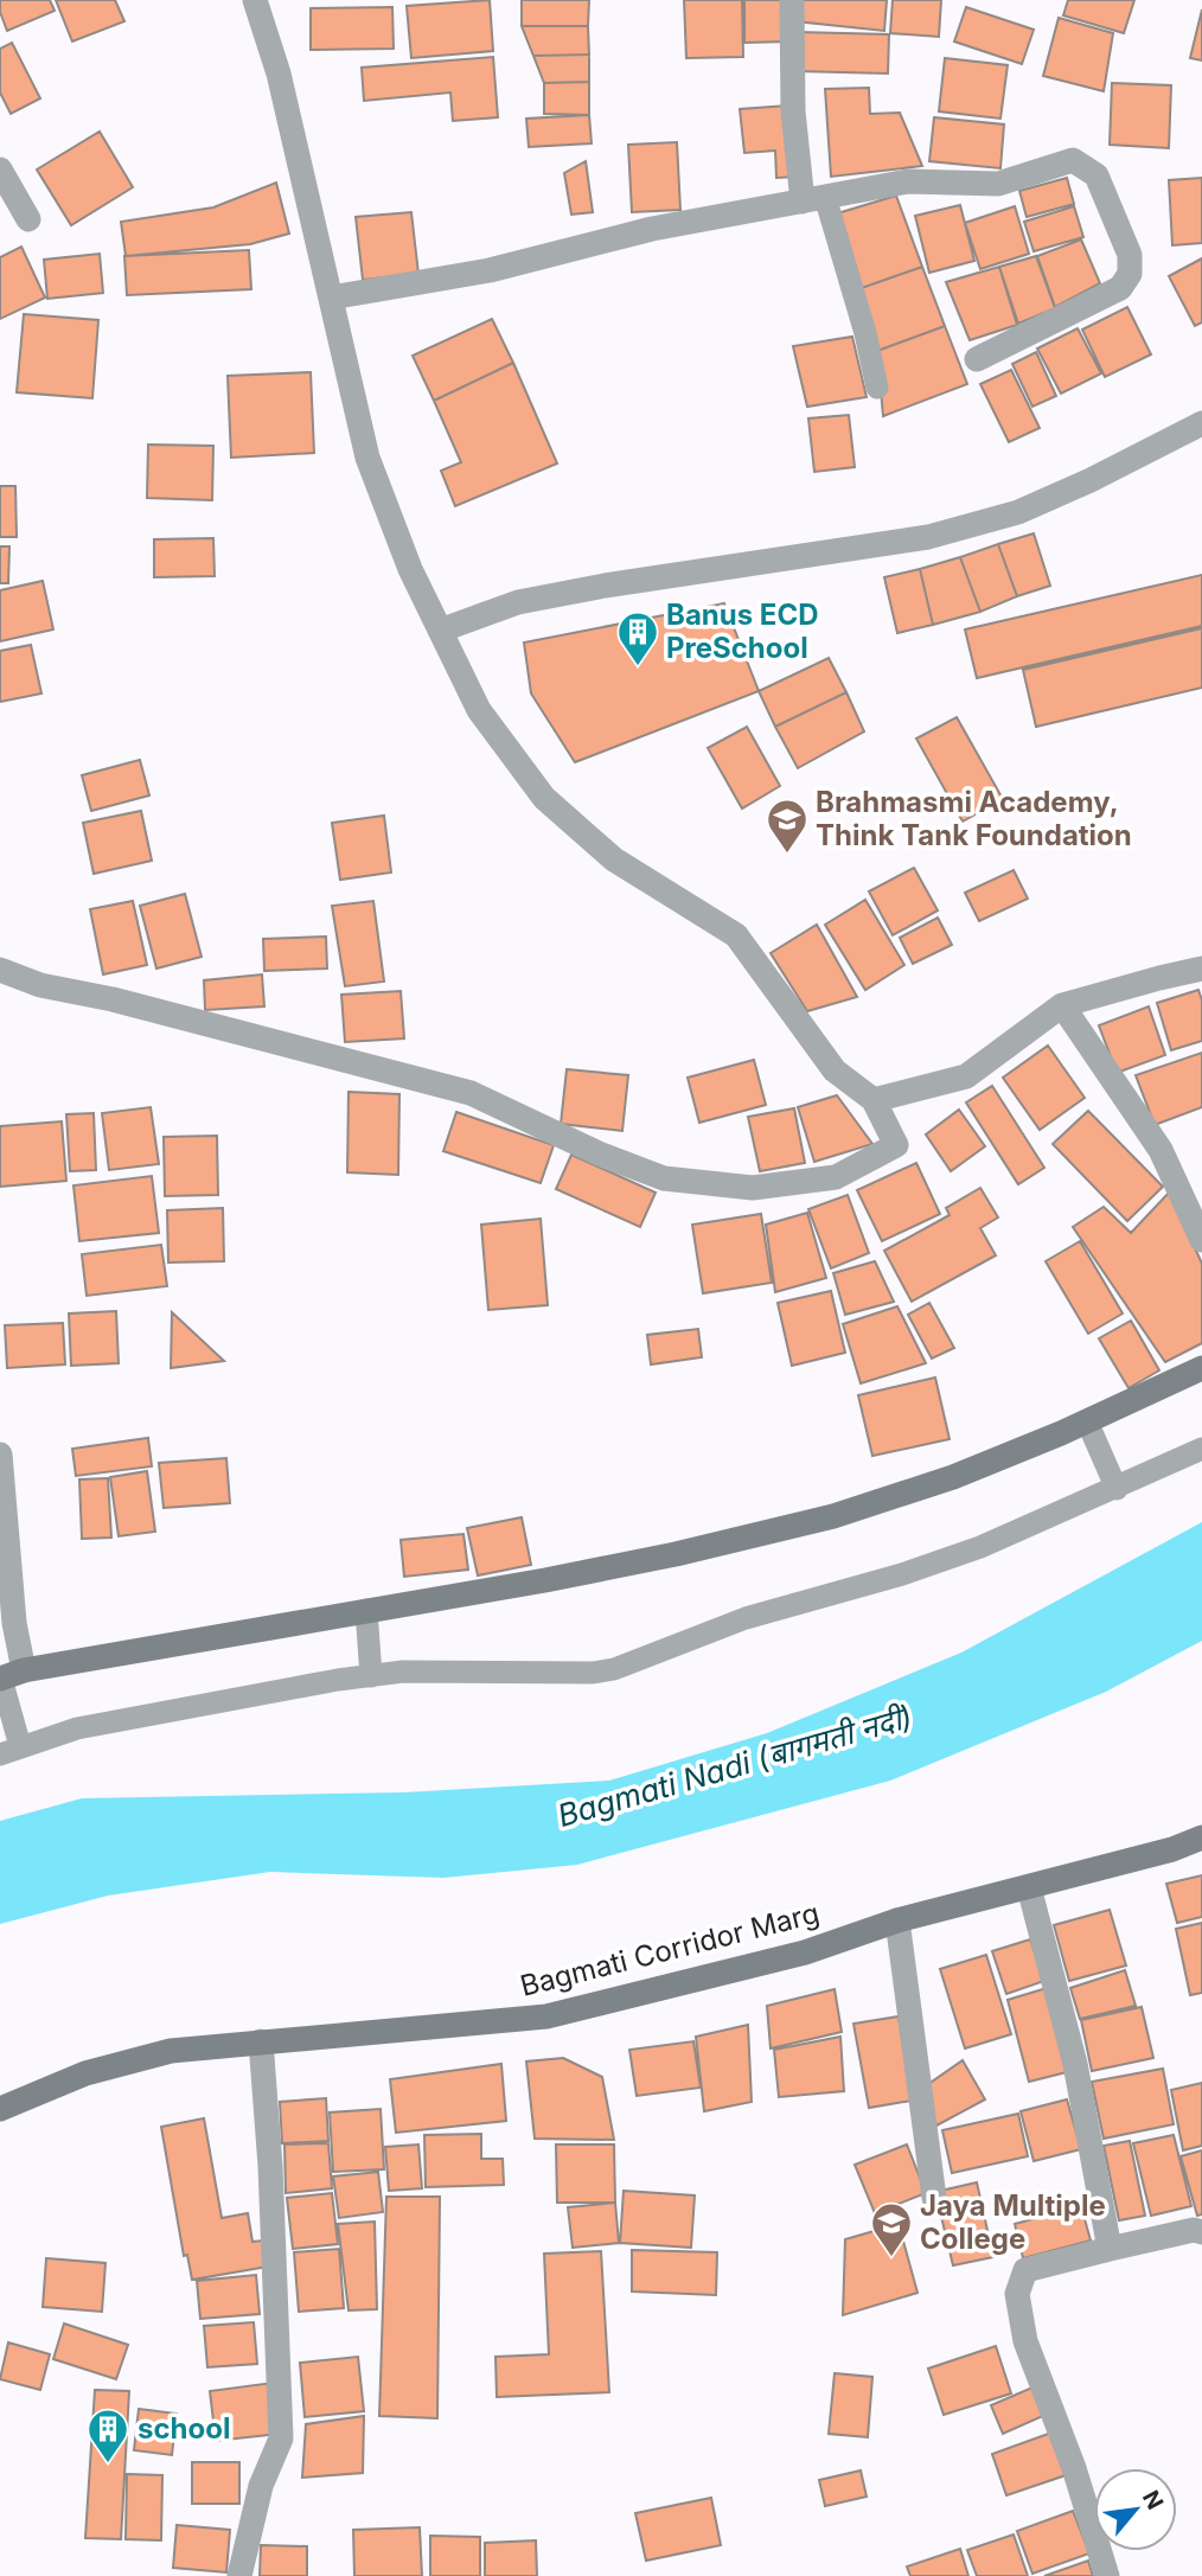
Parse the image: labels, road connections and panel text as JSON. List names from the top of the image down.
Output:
{
  "streets": {
    "street": ["Bagmati Corridor Marg"]
  },
  "water": ["Bagmati Nadi (बागमती नदी)"],
  "places": {
    "building": ["Banus ECD PreSchool", "school"],
    "school or university": ["Brahmasmi Academy, Think Tank Foundation", "Jaya Multiple College"]
  },
  "north": "top right"
}
